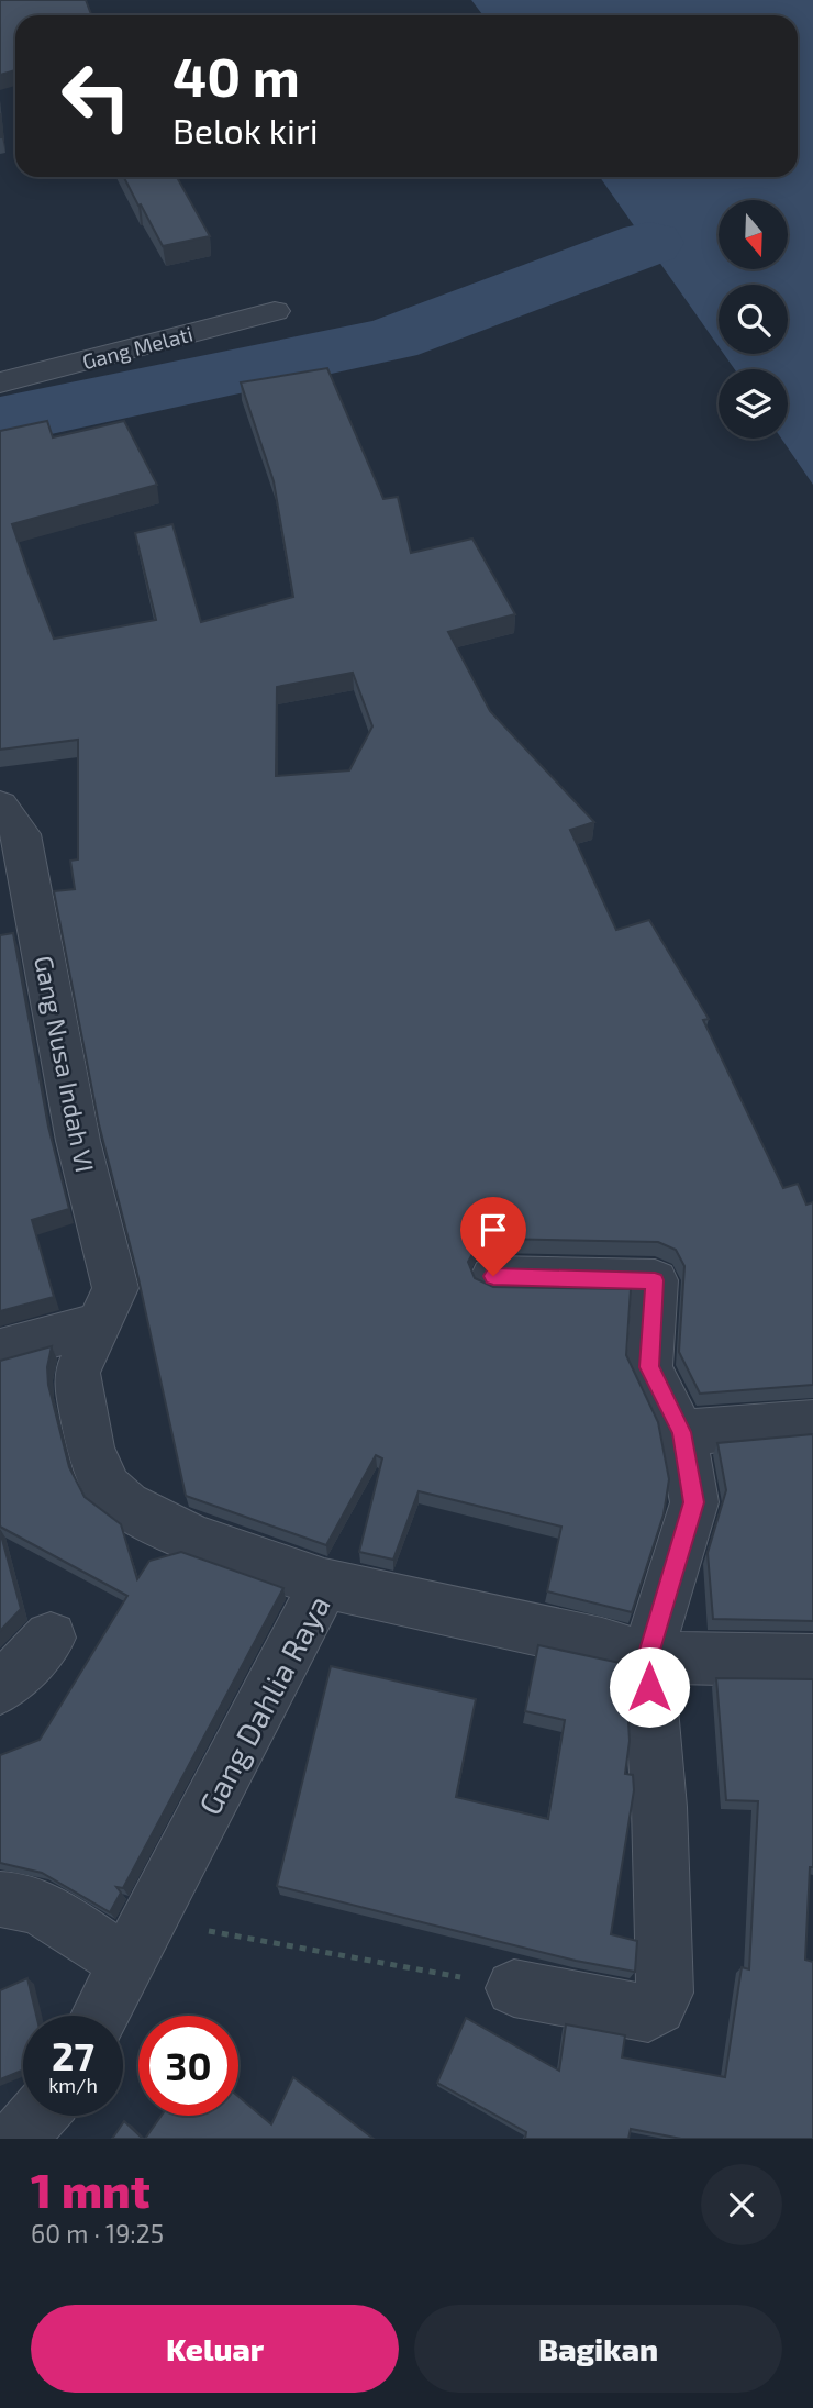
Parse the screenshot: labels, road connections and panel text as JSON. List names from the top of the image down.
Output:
{
  "streets": {
    "street": ["Gang Melati", "Gang Nusa Indah VI", "Gang Dahlia Raya"]
  },
  "crossings": [
    ["Gang Nusa Indah VI", "Gang Dahlia Raya"]
  ],
  "north": "bottom",
  "page": {
    "turn": ["40 m", "Belok kiri"],
    "speed": "27 km/h",
    "limit": "30",
    "heading": ["1 mnt", "60 m · 19:25"],
    "buttons": ["Keluar", "Bagikan"]
  }
}
